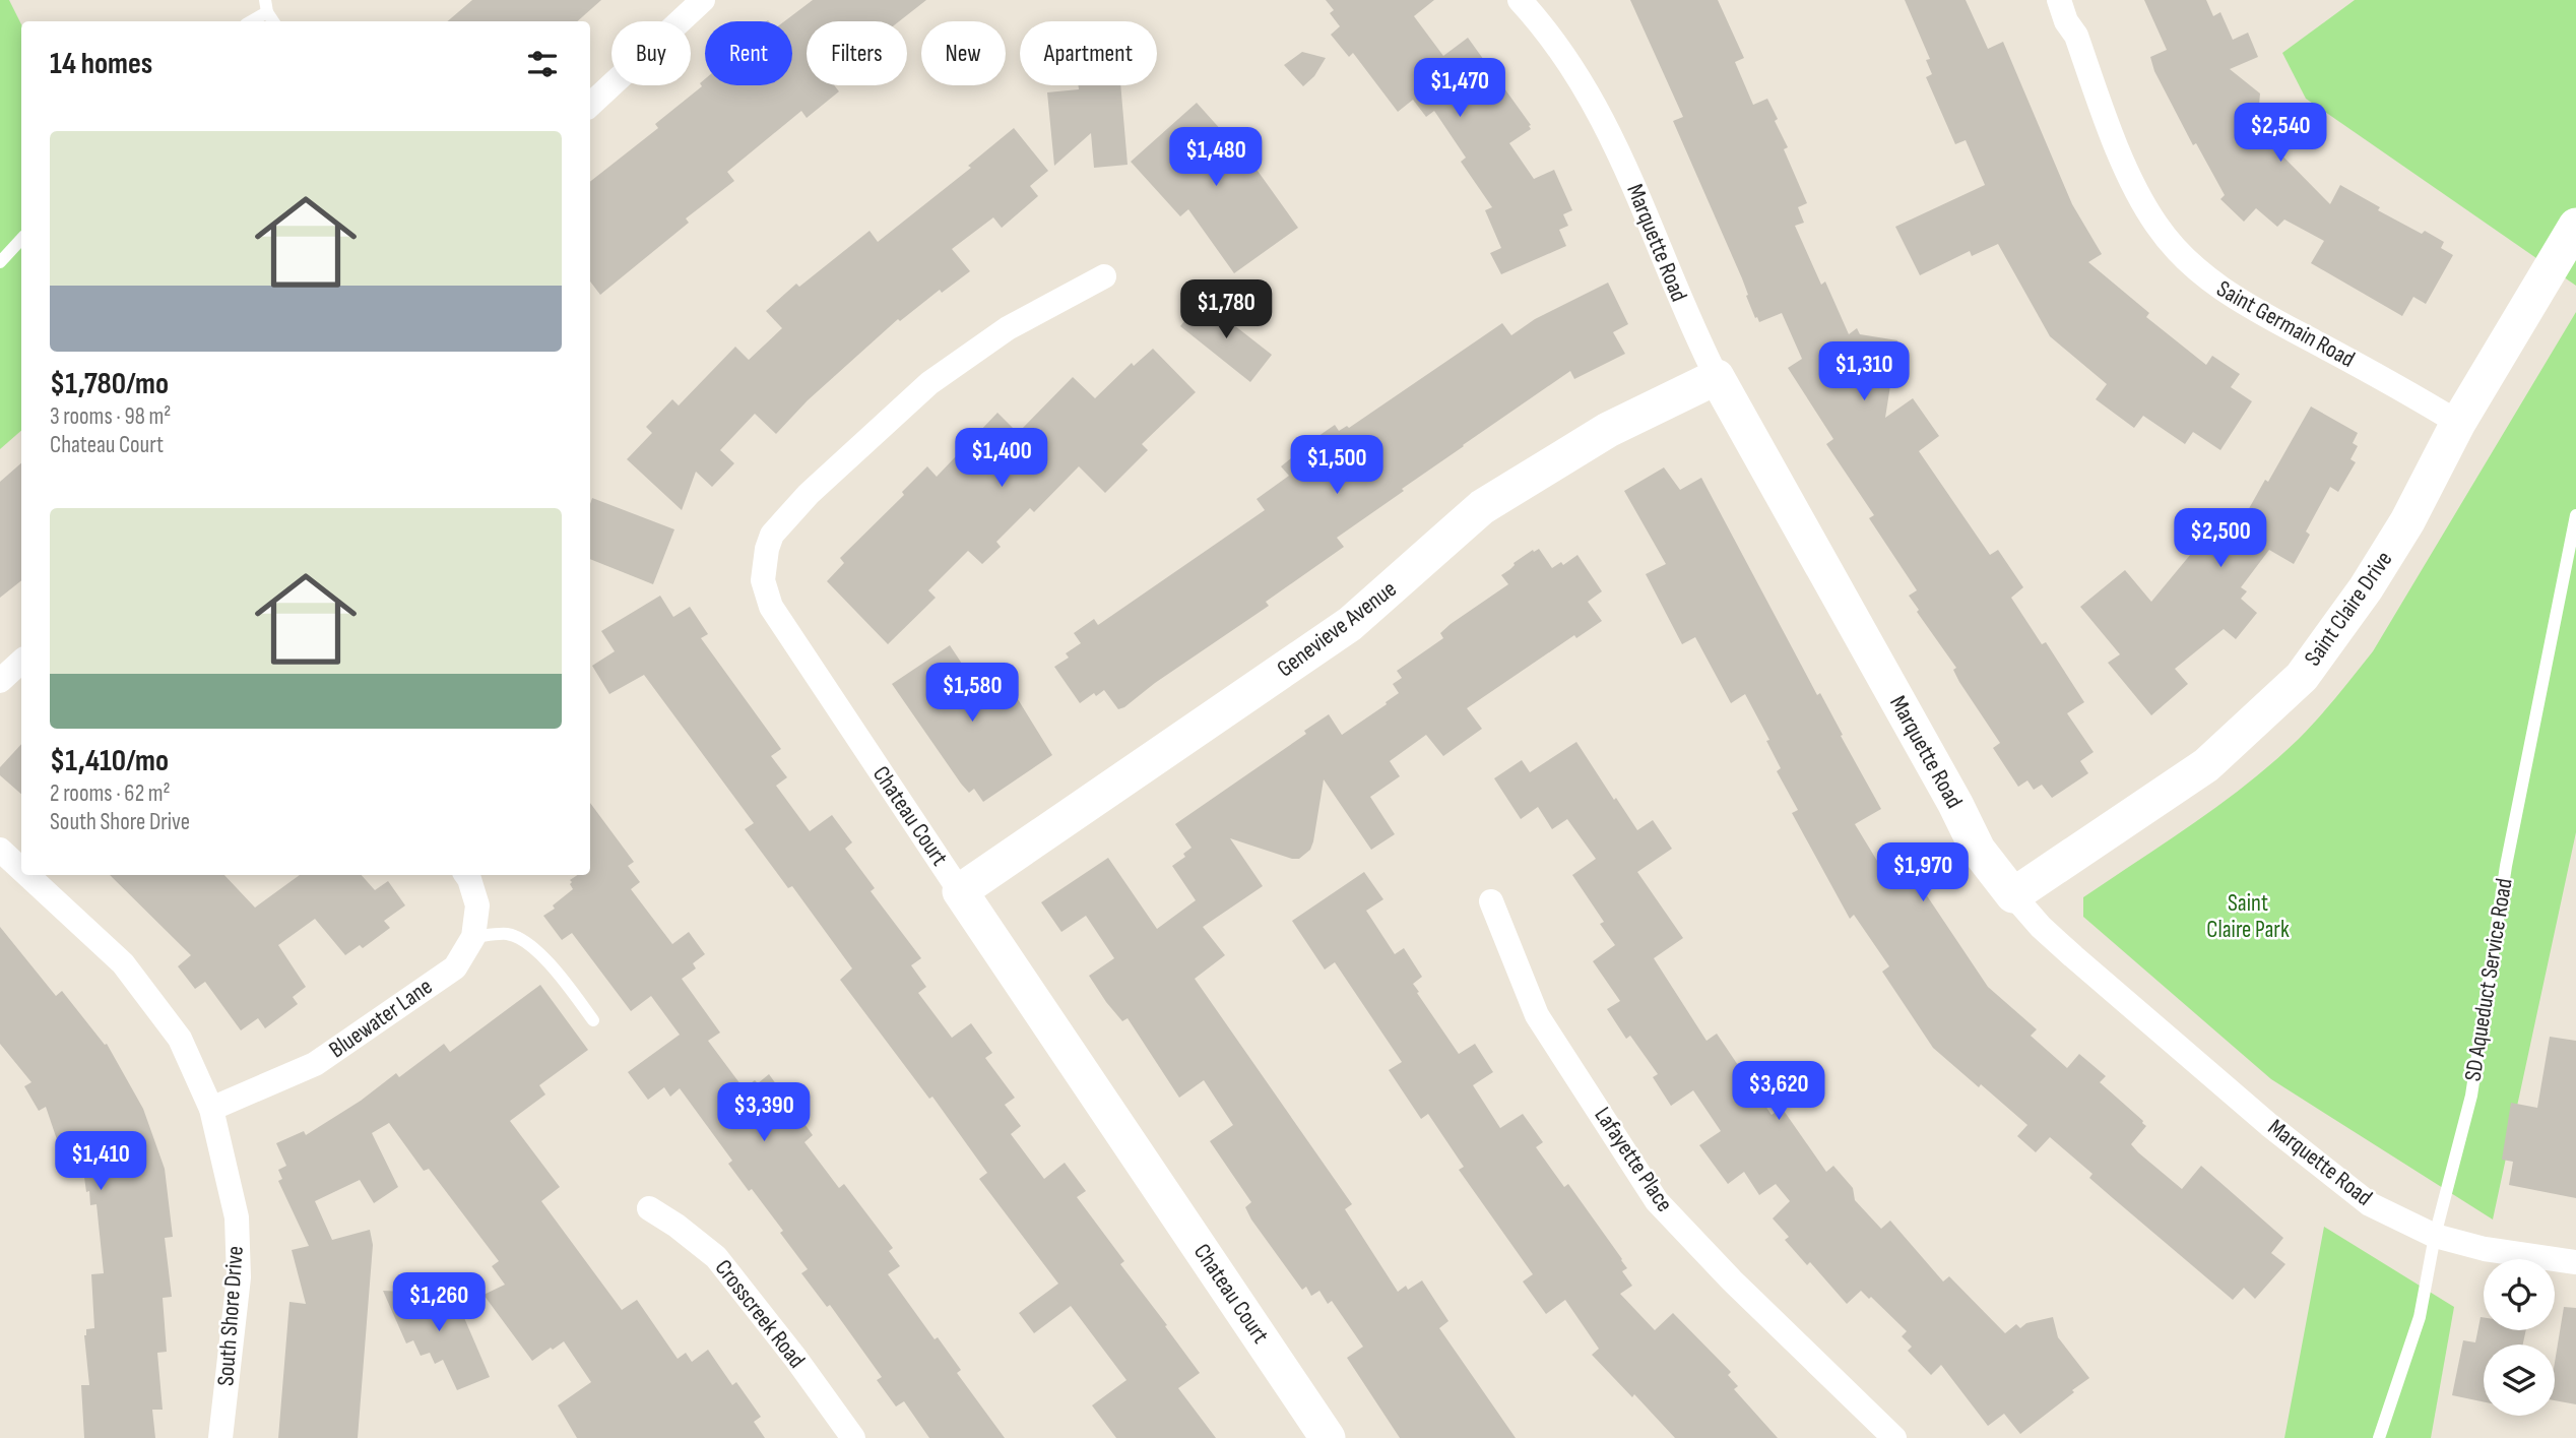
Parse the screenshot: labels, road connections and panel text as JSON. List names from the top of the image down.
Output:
{
  "streets": {
    "street": [
      "Marquette Road",
      "Saint Germain Road",
      "Saint Claire Drive",
      "Genevieve Avenue",
      "Chateau Court",
      "Bluewater Lane",
      "Lafayette Place",
      "Crosscreek Road",
      "South Shore Drive"
    ],
    "lane": ["SD Aqueduct Service Road"]
  },
  "crossings": [
    ["Marquette Road", "Saint Claire Drive"],
    ["Marquette Road", "Genevieve Avenue"],
    ["Marquette Road", "SD Aqueduct Service Road"],
    ["Saint Germain Road", "Saint Claire Drive"],
    ["Genevieve Avenue", "Chateau Court"],
    ["Bluewater Lane", "South Shore Drive"]
  ],
  "parks": ["Saint Claire Park"],
  "page": {
    "chip": [
      "Buy",
      "Rent",
      "Filters",
      "New",
      "Apartment"
    ],
    "heading": "14 homes",
    "price": [
      "$1,470",
      "$2,540",
      "$1,480",
      "$1,780",
      "$1,310",
      "$1,400",
      "$1,500",
      "$2,500",
      "$1,580",
      "$1,970",
      "$3,620",
      "$3,390",
      "$1,410",
      "$1,260"
    ],
    "list": [
      {
        "name": "$1,780/mo",
        "note": "3 rooms · 98 m² · Chateau Court"
      },
      {
        "name": "$1,410/mo",
        "note": "2 rooms · 62 m² · South Shore Drive"
      }
    ]
  }
}
